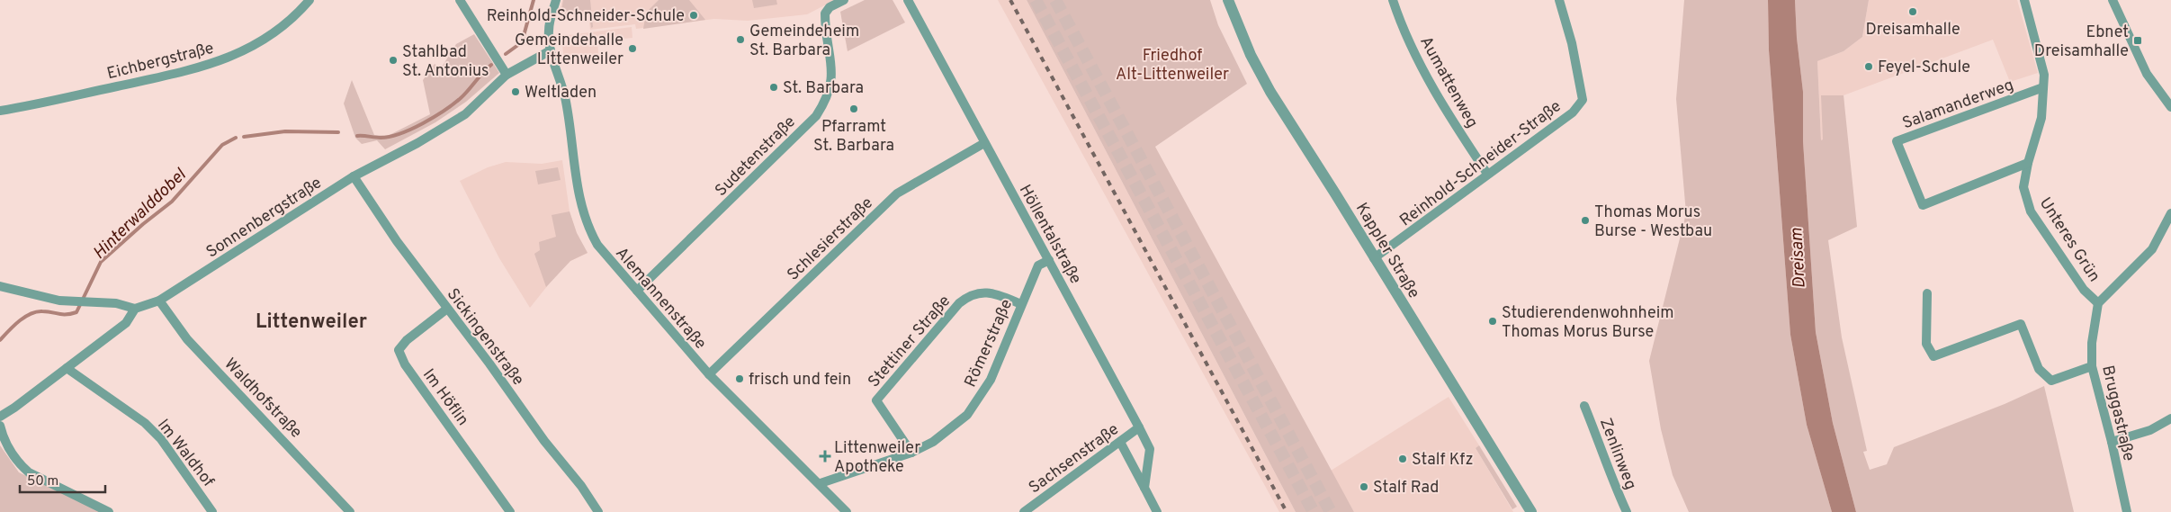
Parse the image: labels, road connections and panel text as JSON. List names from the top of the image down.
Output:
{
  "streets": {
    "street": [
      "Eichbergstraße",
      "Aumattenweg",
      "Salamanderweg",
      "Sudetenstraße",
      "Reinhold-Schneider-Straße",
      "Sonnenbergstraße",
      "Höllentalstraße",
      "Schlesierstraße",
      "Unteres Grün",
      "Kappler Straße",
      "Alemannenstraße",
      "Sickingenstraße",
      "Stettiner Straße",
      "Römerstraße",
      "Im Höflin",
      "Waldhofstraße",
      "Bruggastraße",
      "Im Waldhof",
      "Zenlinweg",
      "Sachsenstraße"
    ]
  },
  "crossings": [
    ["Aumattenweg", "Reinhold-Schneider-Straße"],
    ["Salamanderweg", "Unteres Grün"],
    ["Sudetenstraße", "Alemannenstraße"],
    ["Reinhold-Schneider-Straße", "Kappler Straße"],
    ["Sonnenbergstraße", "Alemannenstraße"],
    ["Sonnenbergstraße", "Sickingenstraße"],
    ["Sonnenbergstraße", "Waldhofstraße"],
    ["Höllentalstraße", "Schlesierstraße"],
    ["Höllentalstraße", "Römerstraße"],
    ["Höllentalstraße", "Sachsenstraße"],
    ["Schlesierstraße", "Alemannenstraße"],
    ["Unteres Grün", "Bruggastraße"],
    ["Alemannenstraße", "Römerstraße"],
    ["Sickingenstraße", "Im Höflin"],
    ["Stettiner Straße", "Römerstraße"]
  ],
  "districts": ["Littenweiler"],
  "water": ["Hinterwalddobel", "Dreisam"],
  "parks": ["Friedhof Alt-Littenweiler"],
  "places": {
    "other": [
      "Dreisamhalle",
      "Reinhold-Schneider-Schule",
      "Gemeindeheim St. Barbara",
      "Gemeindehalle Littenweiler",
      "Stahlbad St. Antonius",
      "Feyel-Schule",
      "St. Barbara",
      "Weltladen",
      "Pfarramt St. Barbara",
      "Thomas Morus Burse - Westbau",
      "Studierendenwohnheim Thomas Morus Burse",
      "frisch und fein",
      "Stalf Kfz",
      "Stalf Rad"
    ],
    "transit": ["Ebnet Dreisamhalle"],
    "health": ["Littenweiler Apotheke"]
  },
  "scale_bar": "50 m"
}
